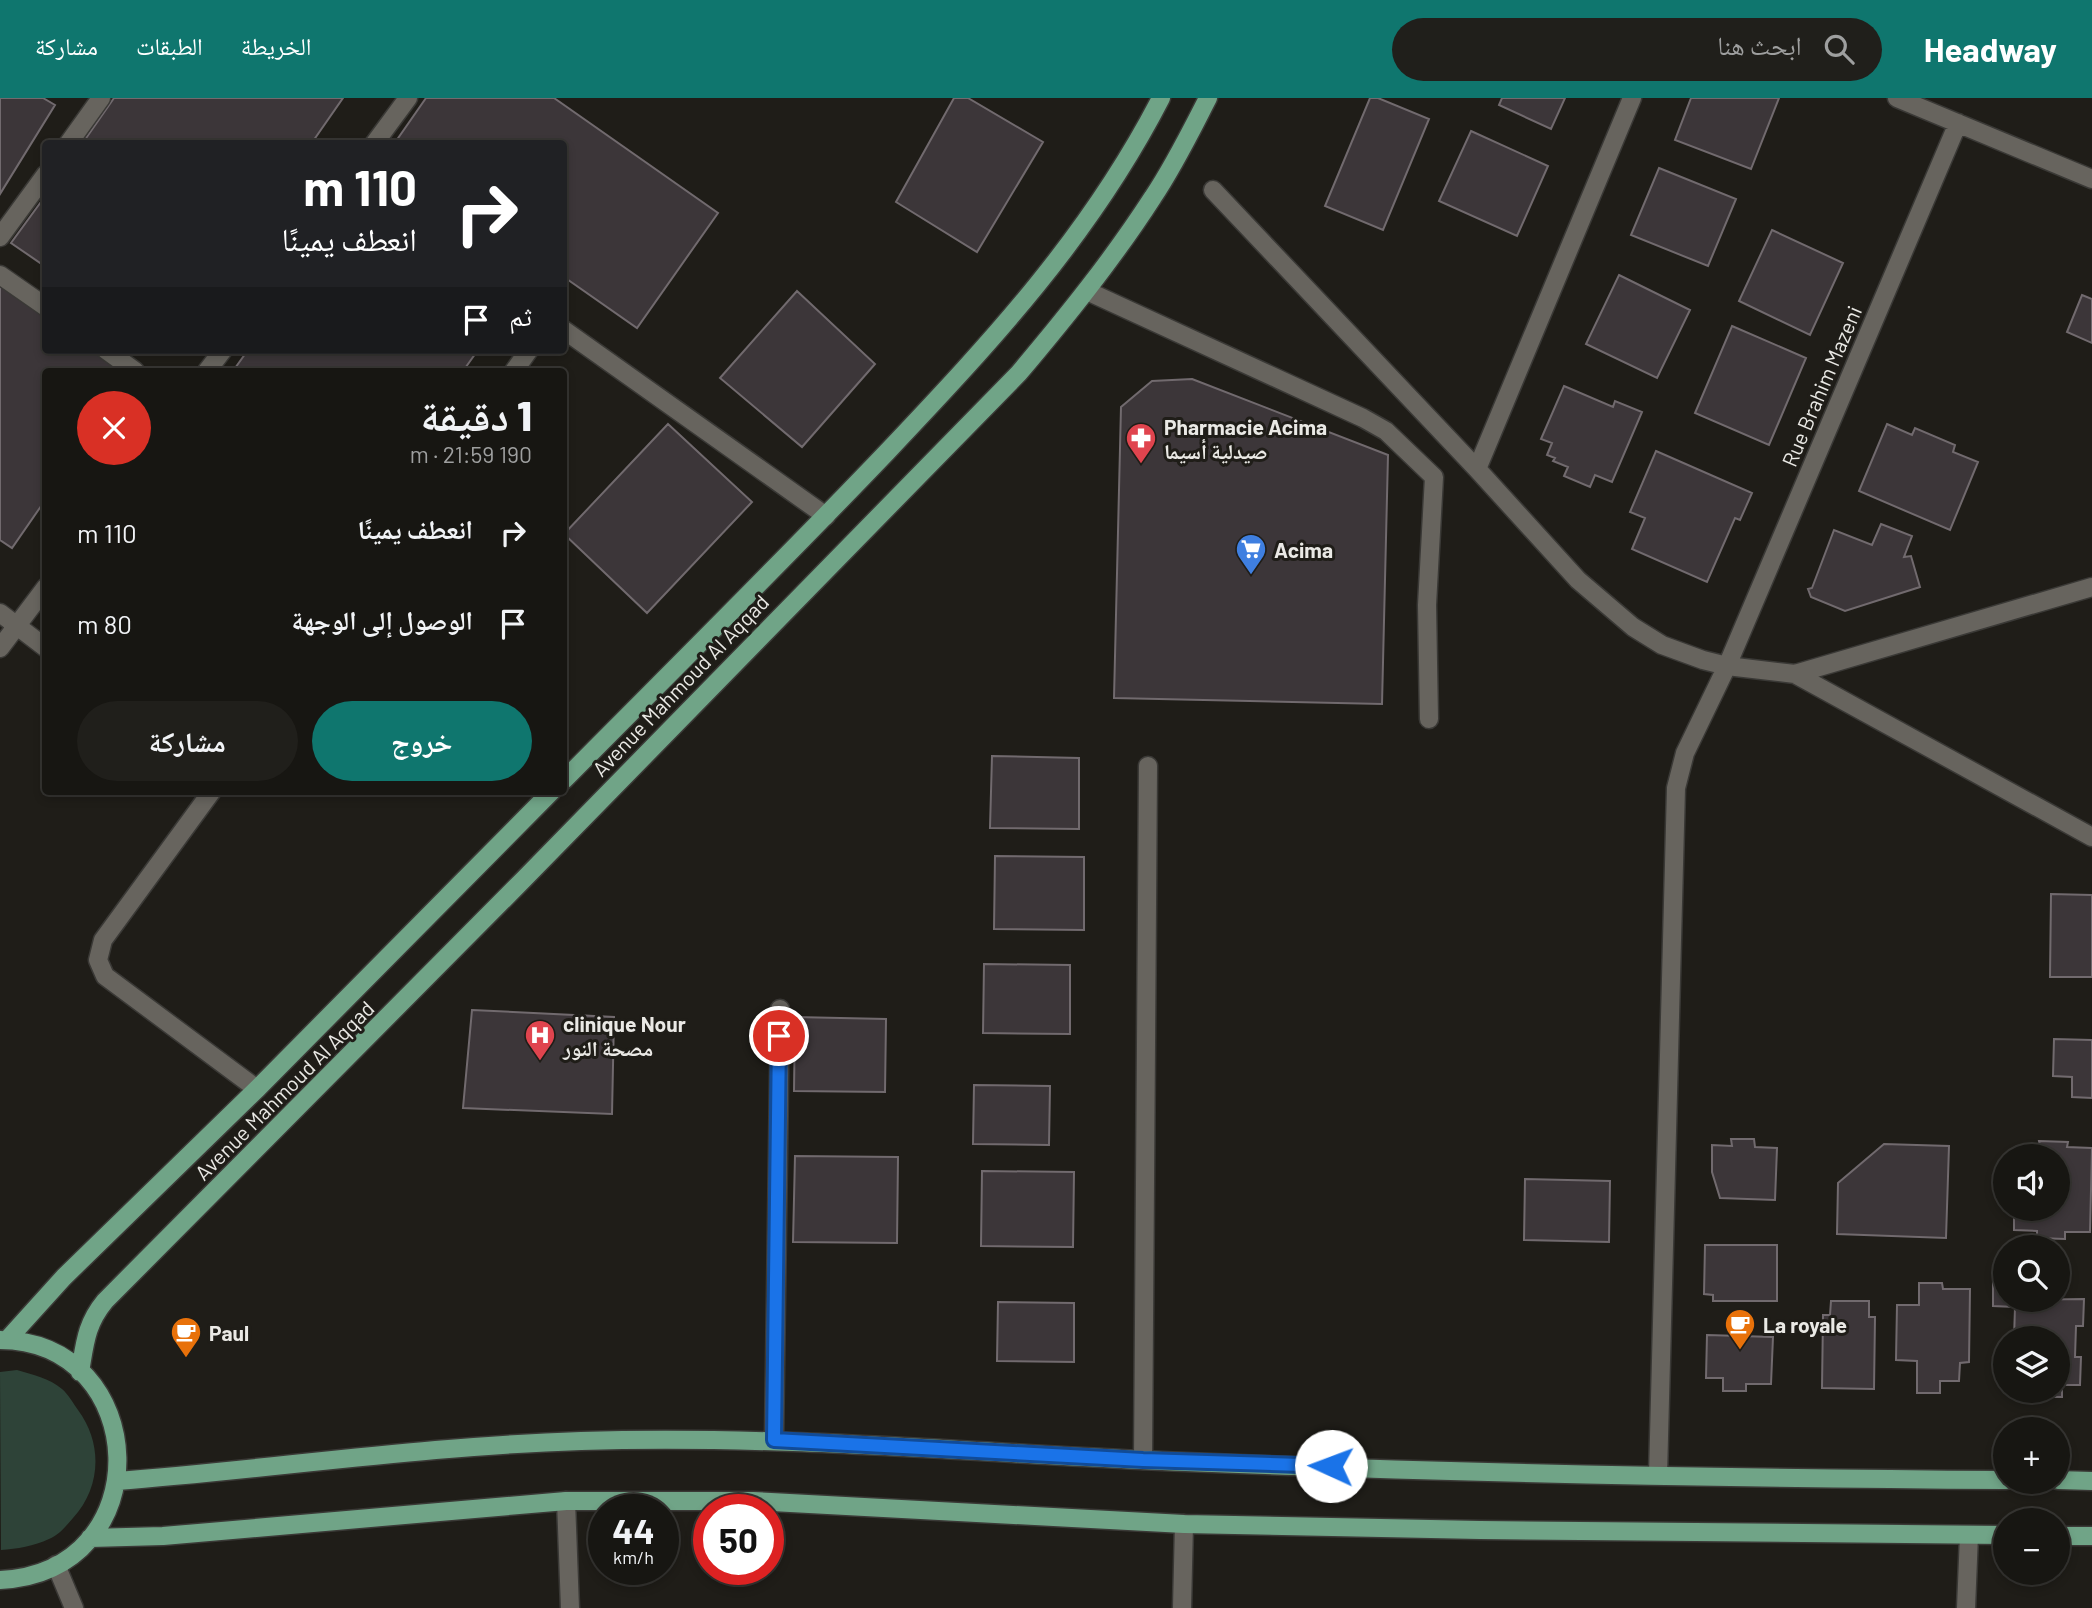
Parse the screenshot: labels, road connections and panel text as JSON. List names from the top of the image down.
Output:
{
  "streets": {
    "main road": ["Avenue Mahmoud Al Aqqad"],
    "street": ["Rue Brahim Mazeni"]
  },
  "places": {
    "pharmacy": ["Pharmacie Acima صيدلية أسيما"],
    "supermarket": ["Acima"],
    "hospital": ["clinique Nour مصحة النور"],
    "cafe": ["La royale", "Paul"]
  },
  "page": {
    "header": "Headway",
    "search": "ابحث هنا",
    "nav": ["الخريطة", "الطبقات", "مشاركة"],
    "turn": ["110 m", "انعطف يمينًا"],
    "then": "ثم",
    "heading": ["1 دقيقة", "190 m · 21:59"],
    "list": [
      {
        "name": "انعطف يمينًا",
        "value": "110 m"
      },
      {
        "name": "الوصول إلى الوجهة",
        "value": "80 m"
      }
    ],
    "buttons": ["خروج", "مشاركة"],
    "map_buttons": ["+", "−"],
    "speed": "44 km/h",
    "limit": "50"
  }
}
